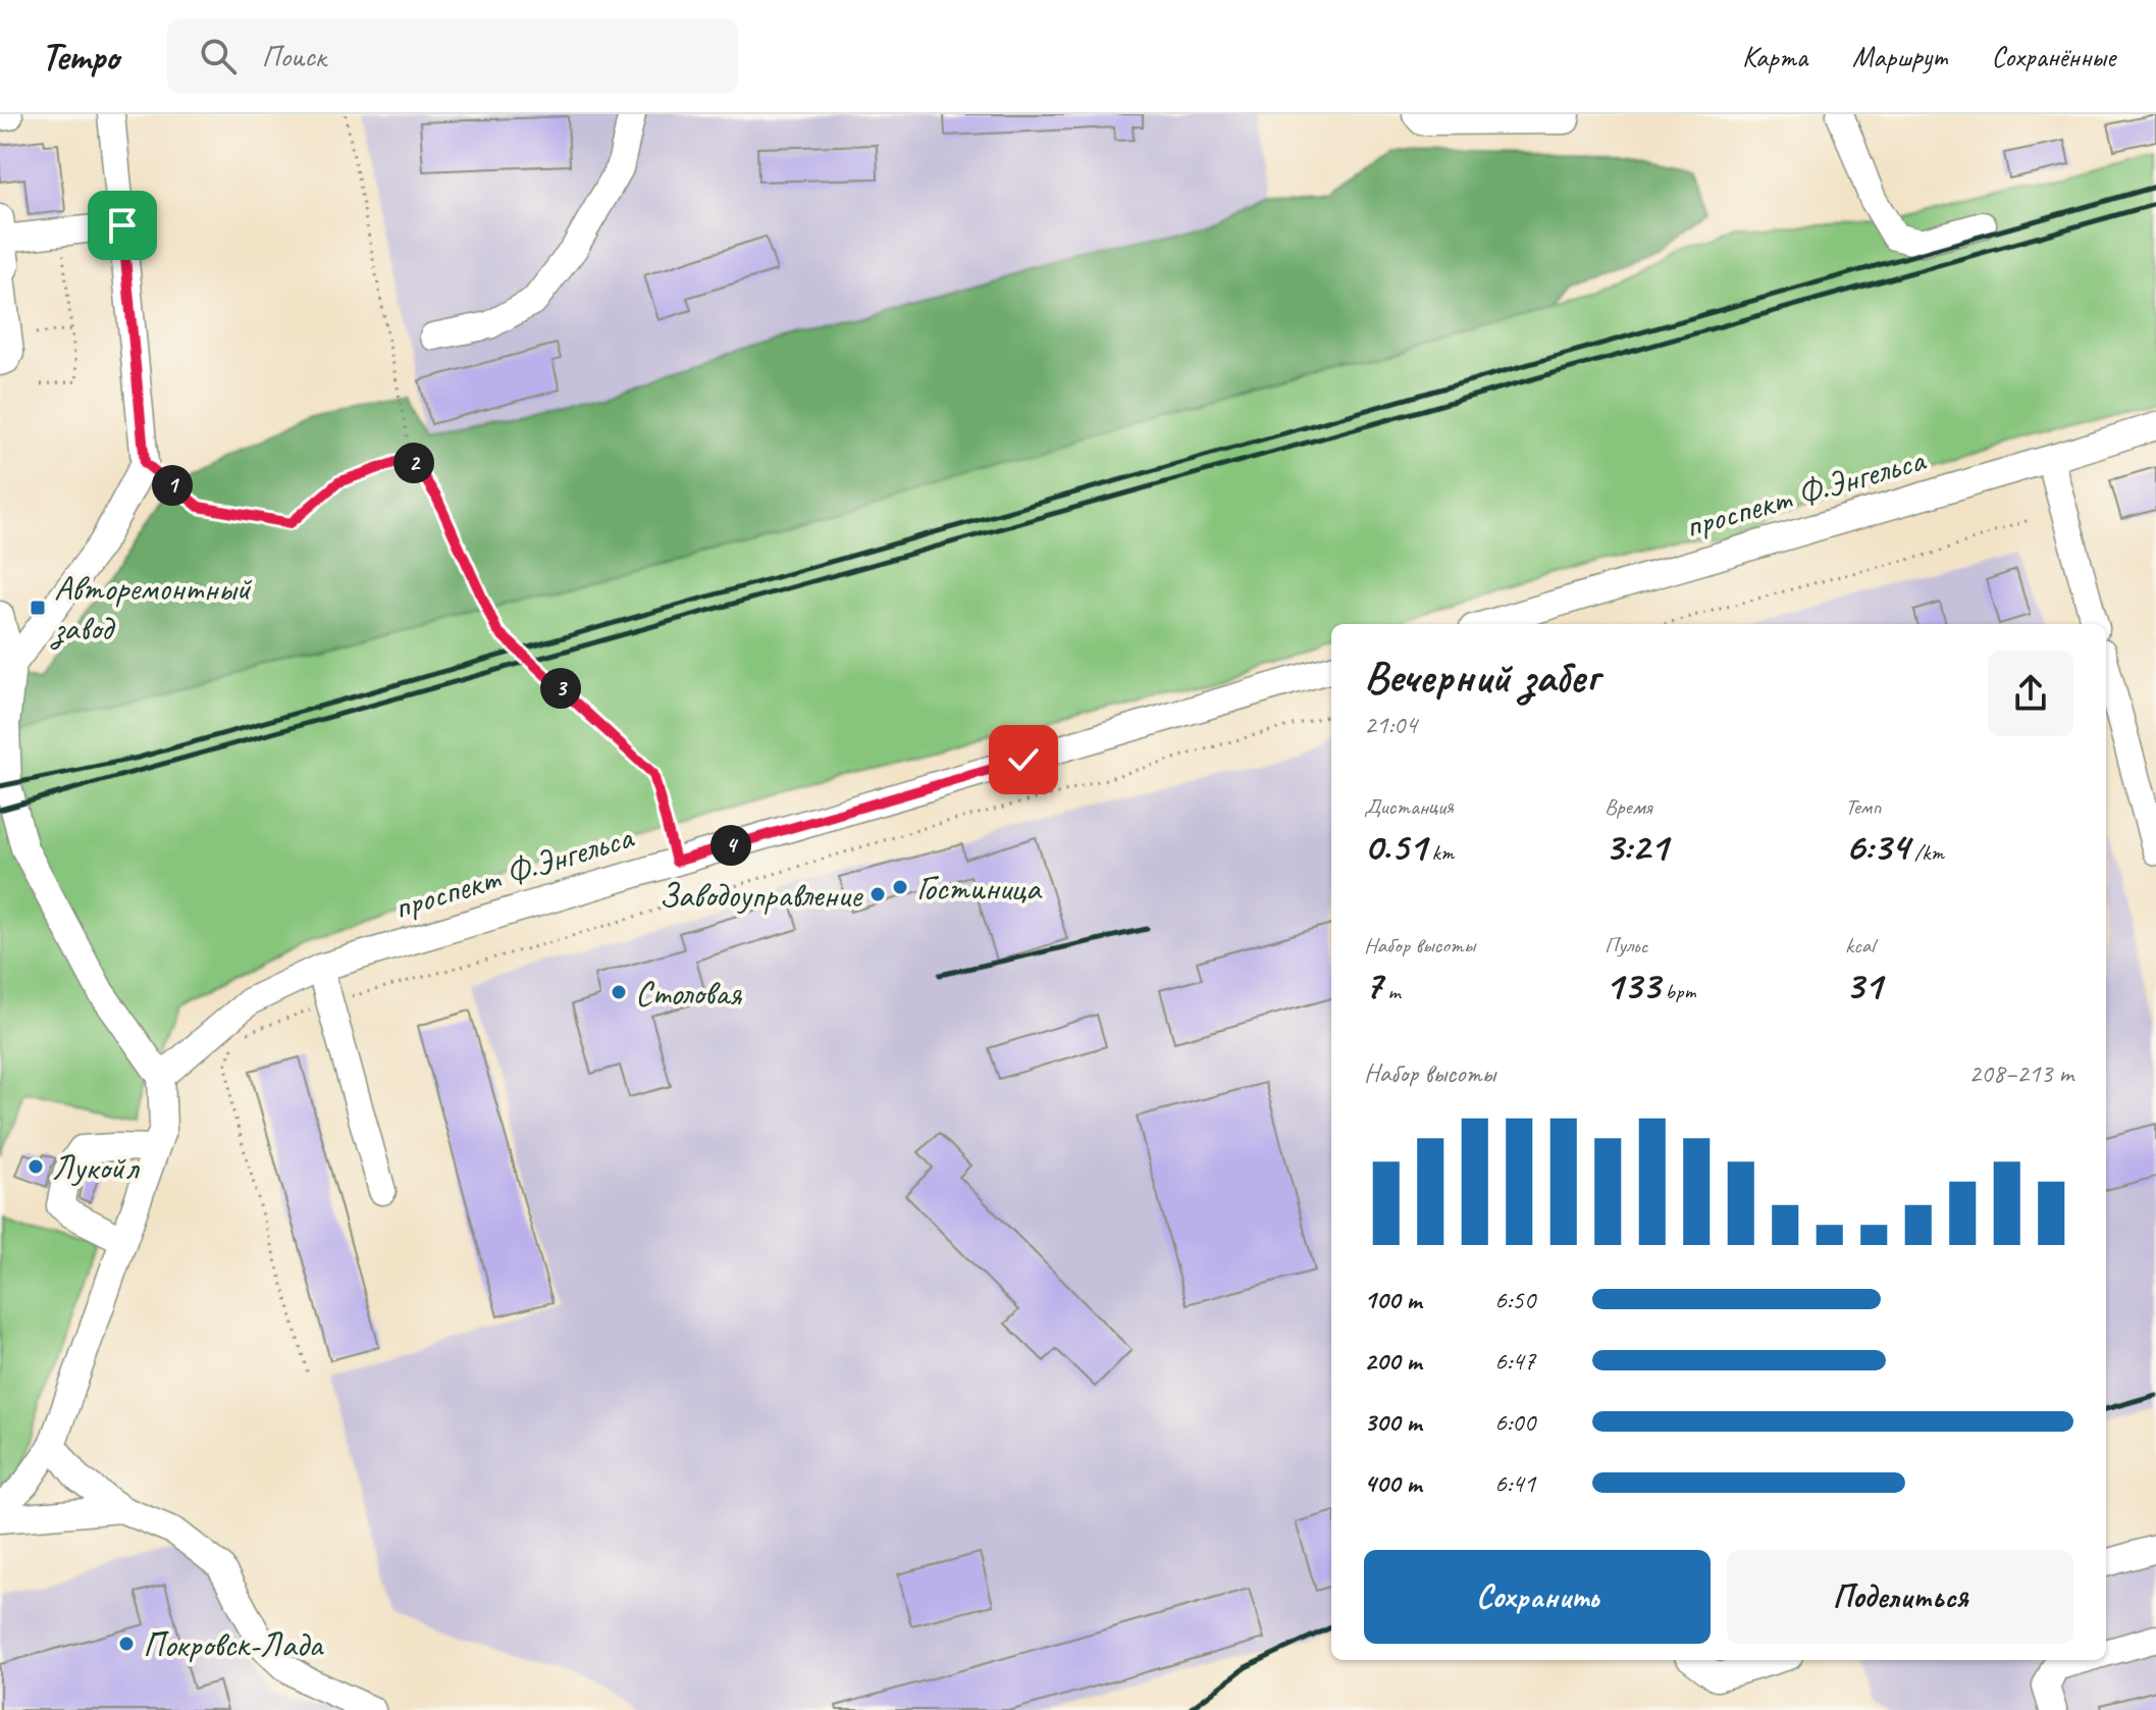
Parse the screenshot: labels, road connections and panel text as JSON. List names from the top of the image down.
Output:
{
  "streets": {
    "street": ["проспект Ф.Энгельса"]
  },
  "places": {
    "transit": ["Авторемонтный завод"],
    "other": [
      "Гостиница",
      "Заводоуправление",
      "Столовая",
      "Лукойл",
      "Покровск-Лада"
    ]
  },
  "page": {
    "header": "Tempo",
    "search": "Поиск",
    "nav": ["Карта", "Маршрут", "Сохранённые"],
    "pins": [
      "2",
      "1",
      "3",
      "4"
    ],
    "heading": ["Вечерний забег", "21:04"],
    "stats": [
      ["Дистанция", "0.51 km"],
      ["Время", "3:21"],
      ["Темп", "6:34 /km"],
      ["Набор высоты", "7 m"],
      ["Пульс", "133 bpm"],
      ["kcal", "31"]
    ],
    "chart": ["Набор высоты", "208–213 m"],
    "list": [
      {
        "name": "100 m",
        "note": "6:50"
      },
      {
        "name": "200 m",
        "note": "6:47"
      },
      {
        "name": "300 m",
        "note": "6:00"
      },
      {
        "name": "400 m",
        "note": "6:41"
      }
    ],
    "buttons": ["Сохранить", "Поделиться"]
  }
}
